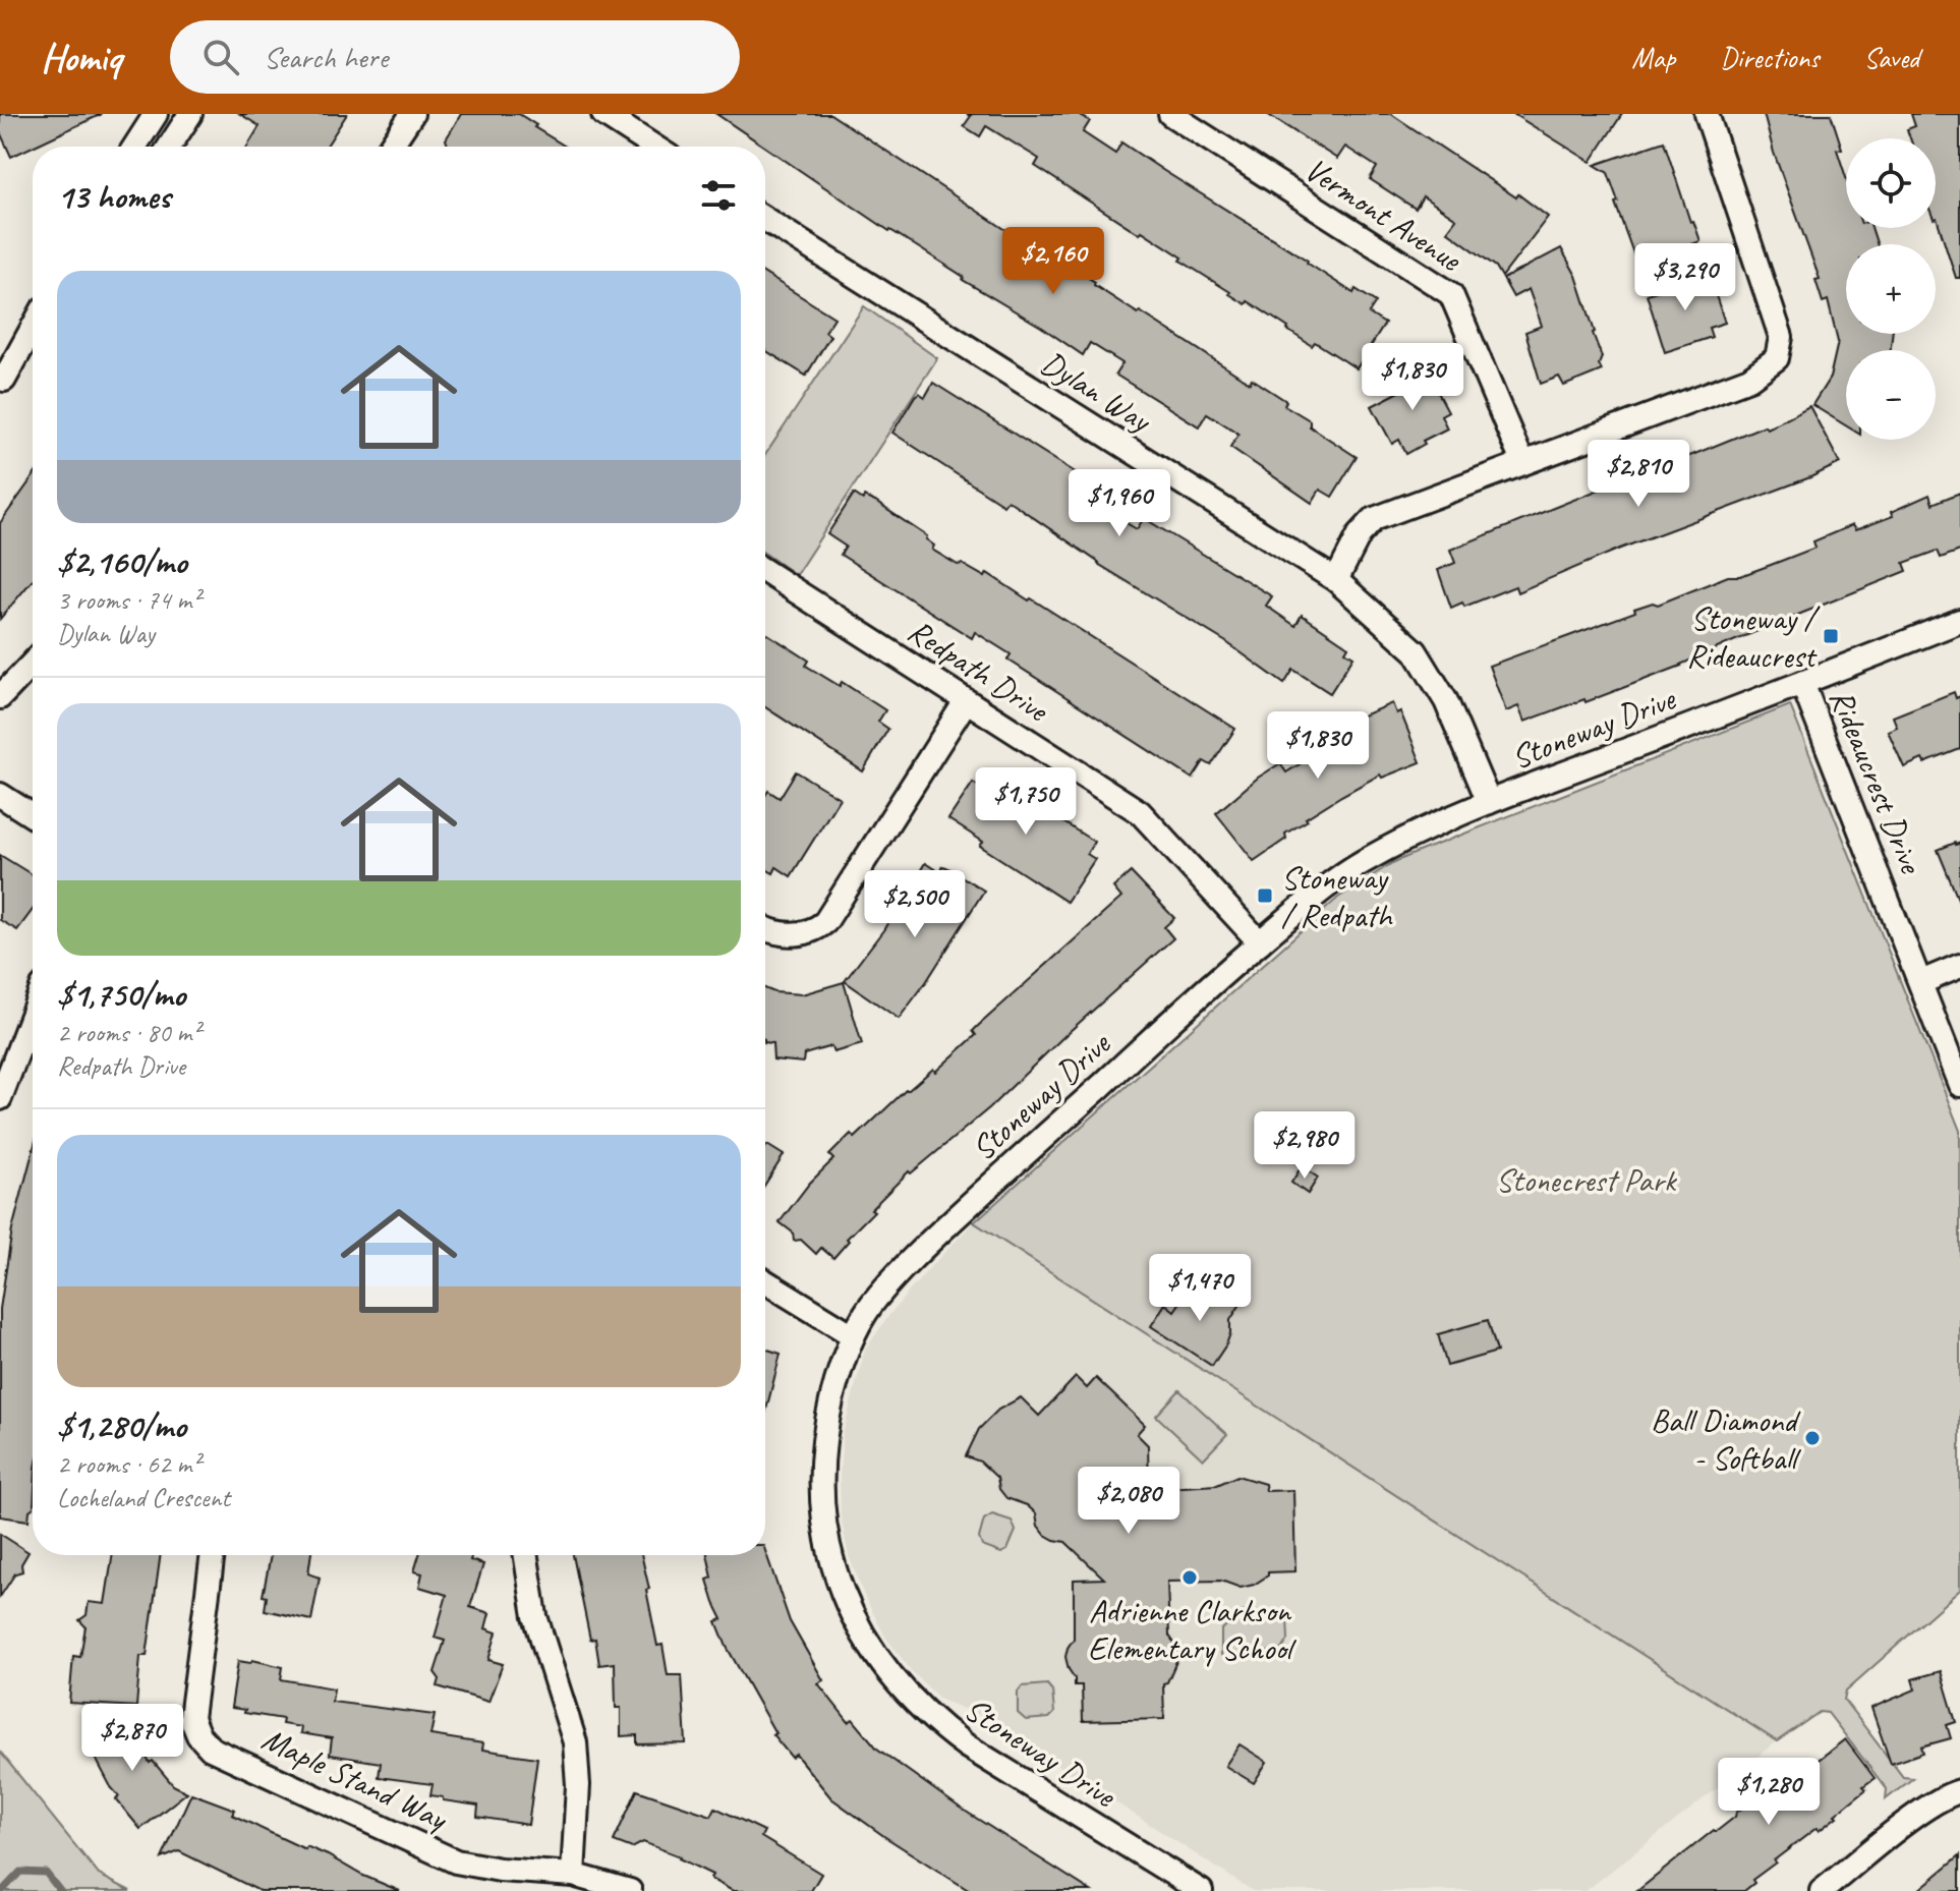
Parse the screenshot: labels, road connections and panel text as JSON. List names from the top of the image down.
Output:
{
  "streets": {
    "street": [
      "Vermont Avenue",
      "Dylan Way",
      "Redpath Drive",
      "Stoneway Drive",
      "Rideaucrest Drive",
      "Maple Stand Way"
    ]
  },
  "crossings": [
    ["Dylan Way", "Stoneway Drive"],
    ["Redpath Drive", "Stoneway Drive"],
    ["Stoneway Drive", "Rideaucrest Drive"]
  ],
  "parks": ["Stonecrest Park"],
  "places": {
    "transit": ["Stoneway / Rideaucrest", "Stoneway / Redpath"],
    "other": ["Ball Diamond - Softball", "Adrienne Clarkson Elementary School"]
  },
  "page": {
    "header": "Homiq",
    "search": "Search here",
    "nav": ["Map", "Directions", "Saved"],
    "map_buttons": ["+", "−"],
    "heading": "13 homes",
    "price": [
      "$2,160",
      "$3,290",
      "$1,830",
      "$2,810",
      "$1,960",
      "$1,830",
      "$1,750",
      "$2,500",
      "$2,980",
      "$1,470",
      "$2,080",
      "$2,870",
      "$1,280"
    ],
    "list": [
      {
        "name": "$2,160/mo",
        "note": "3 rooms · 74 m² · Dylan Way"
      },
      {
        "name": "$1,750/mo",
        "note": "2 rooms · 80 m² · Redpath Drive"
      },
      {
        "name": "$1,280/mo",
        "note": "2 rooms · 62 m² · Locheland Crescent"
      }
    ]
  }
}
